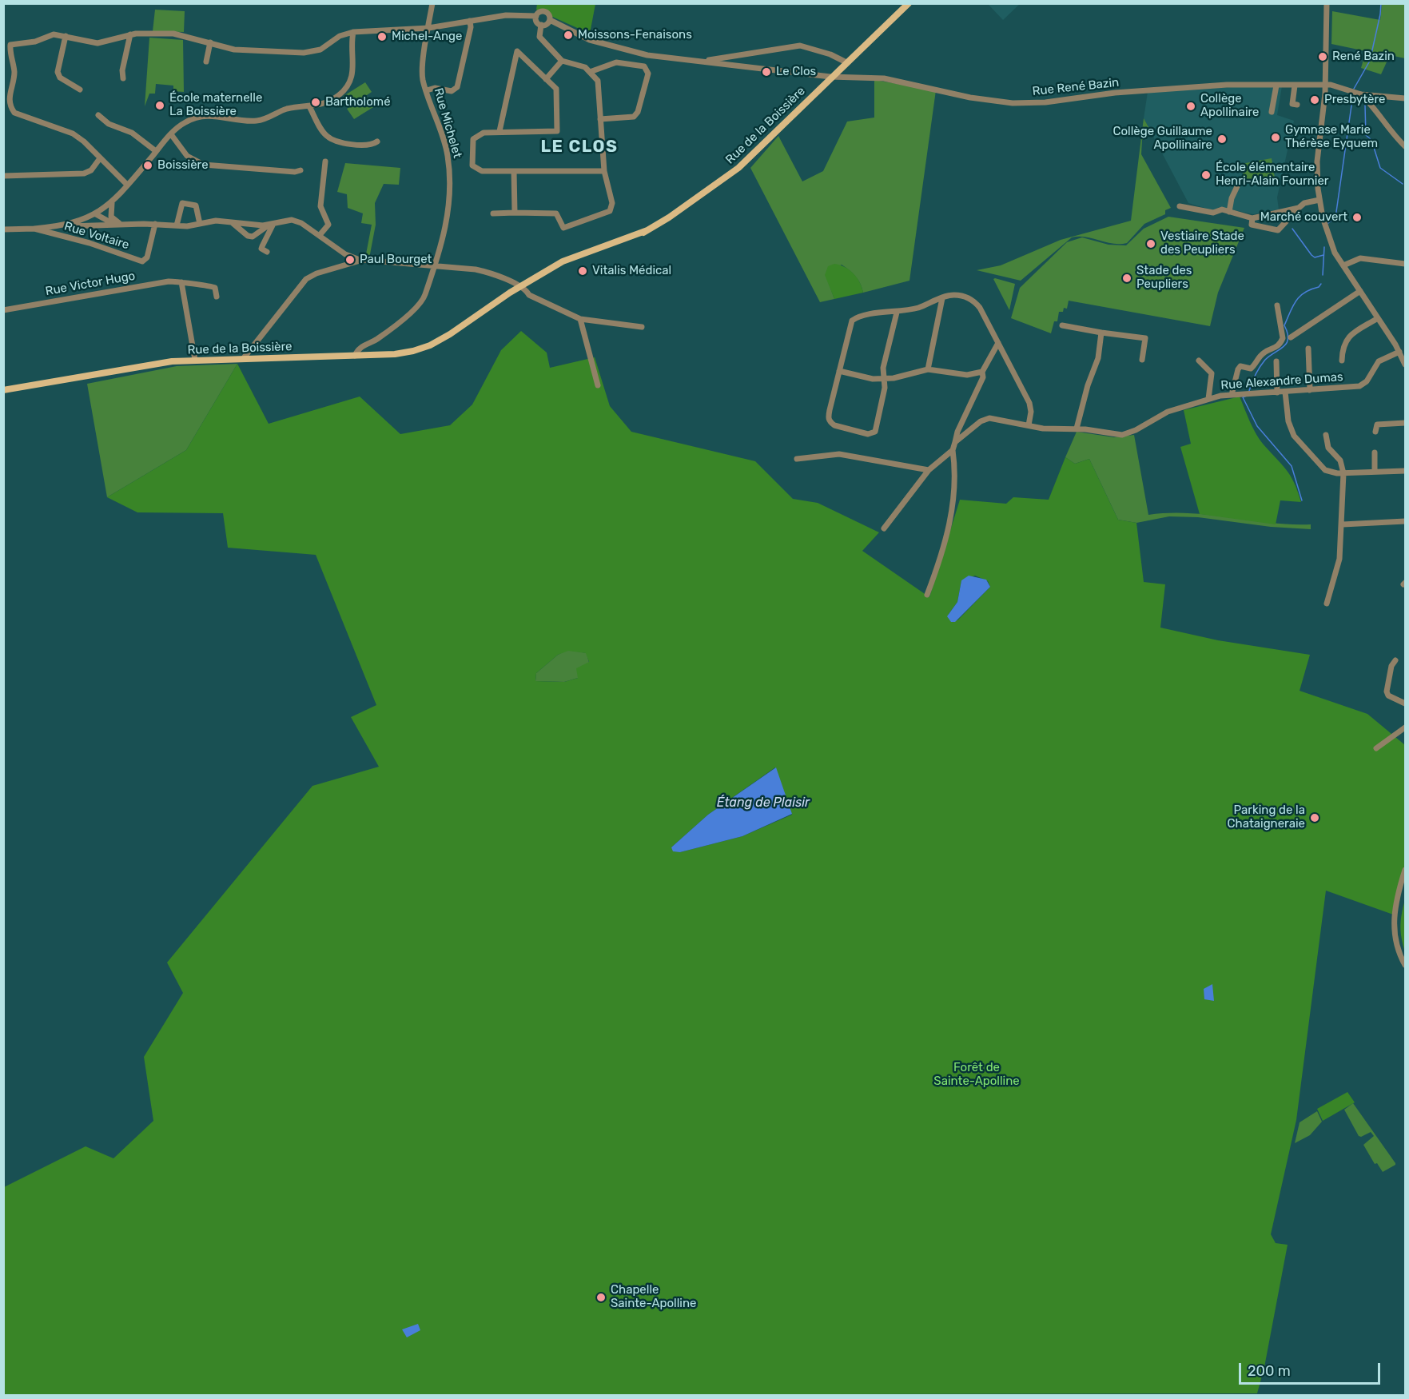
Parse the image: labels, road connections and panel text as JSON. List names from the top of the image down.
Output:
{
  "streets": {
    "main road": ["Rue de la Boissière"],
    "street": [
      "Rue René Bazin",
      "Rue Michelet",
      "Rue Voltaire",
      "Rue Victor Hugo",
      "Rue Alexandre Dumas"
    ]
  },
  "crossings": [
    ["Rue René Bazin", "Rue de la Boissière"],
    ["Rue Michelet", "Rue de la Boissière"]
  ],
  "districts": ["LE CLOS"],
  "water": ["Étang de Plaisir"],
  "parks": ["Forêt de Sainte-Apolline"],
  "places": [
    "Moissons-Fenaisons",
    "Michel-Ange",
    "René Bazin",
    "Le Clos",
    "Presbytère",
    "Bartholomé",
    "École maternelle La Boissière",
    "Collège Apollinaire",
    "Gymnase Marie Thérèse Eyquem",
    "Collège Guillaume Apollinaire",
    "Boissière",
    "École élémentaire Henri-Alain Fournier",
    "Marché couvert",
    "Vestiaire Stade des Peupliers",
    "Paul Bourget",
    "Vitalis Médical",
    "Stade des Peupliers",
    "Parking de la Chataigneraie",
    "Chapelle Sainte-Apolline"
  ],
  "scale_bar": "200 m"
}
